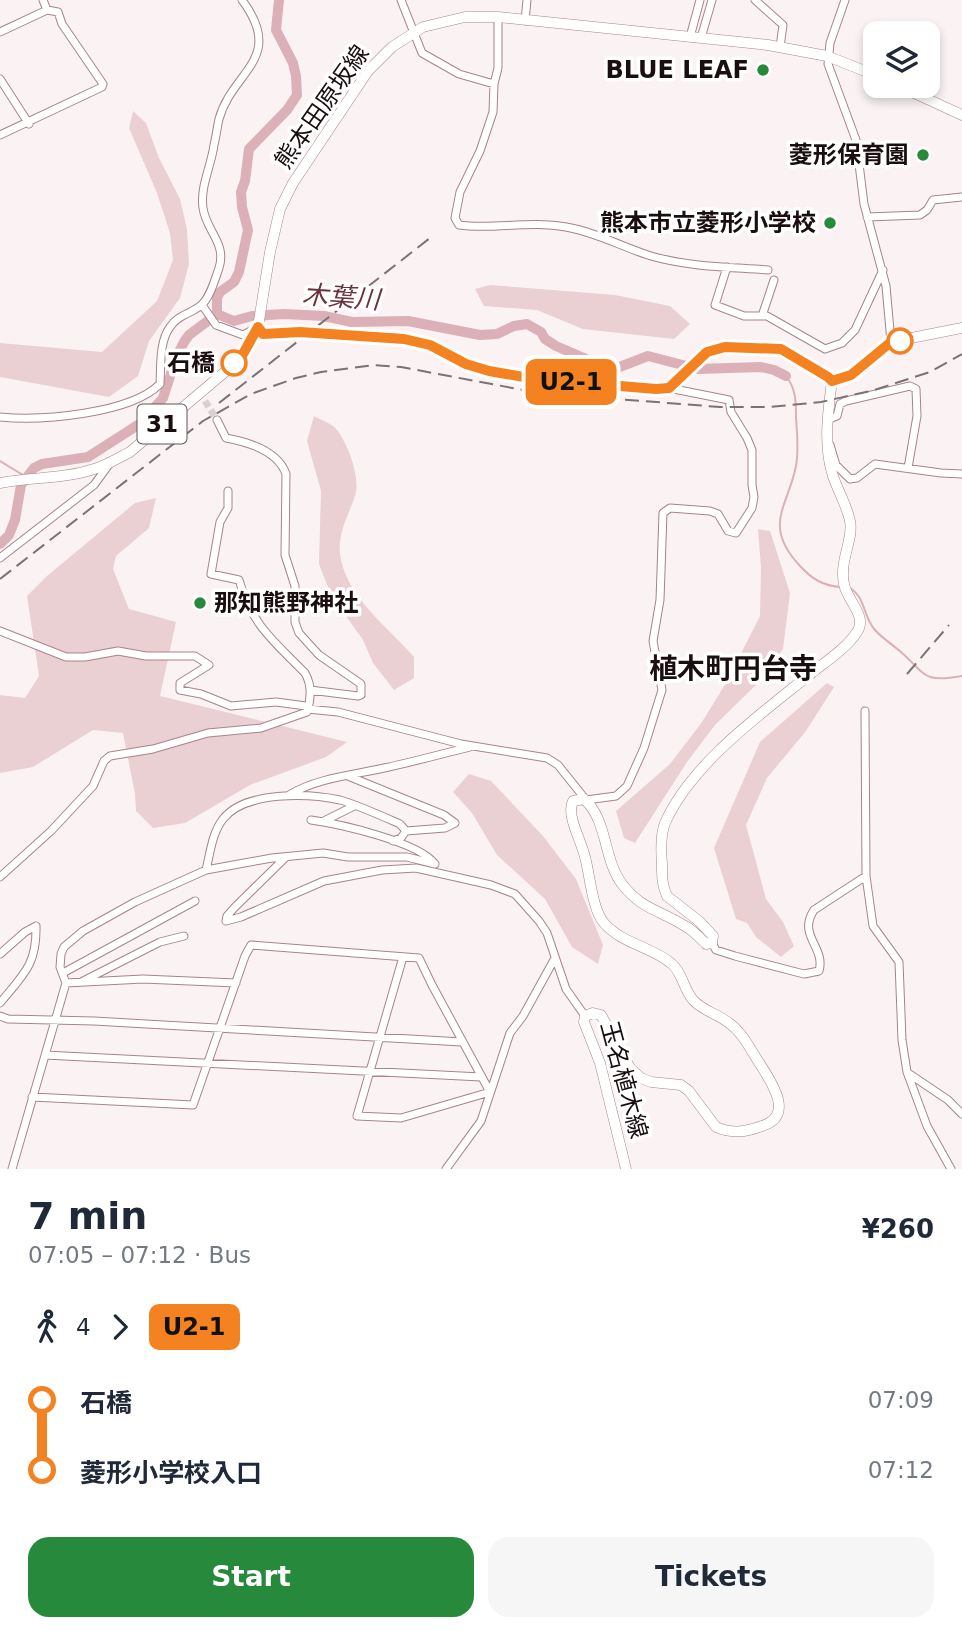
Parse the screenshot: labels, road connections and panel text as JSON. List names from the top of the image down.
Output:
{
  "streets": {
    "main road": ["熊本田原坂線", "31", "玉名植木線"]
  },
  "districts": ["植木町円台寺"],
  "water": ["木葉川"],
  "places": [
    "BLUE LEAF",
    "菱形保育園",
    "熊本市立菱形小学校",
    "石橋",
    "那知熊野神社"
  ],
  "lines": ["bus line U2-1"],
  "page": {
    "on_map": "U2-1",
    "heading": ["7 min", "07:05 – 07:12 · Bus", "¥260"],
    "legs": ["4", "U2-1"],
    "list": [
      {
        "name": "石橋",
        "value": "07:09"
      },
      {
        "name": "菱形小学校入口",
        "value": "07:12"
      }
    ],
    "buttons": ["Start", "Tickets"]
  }
}
